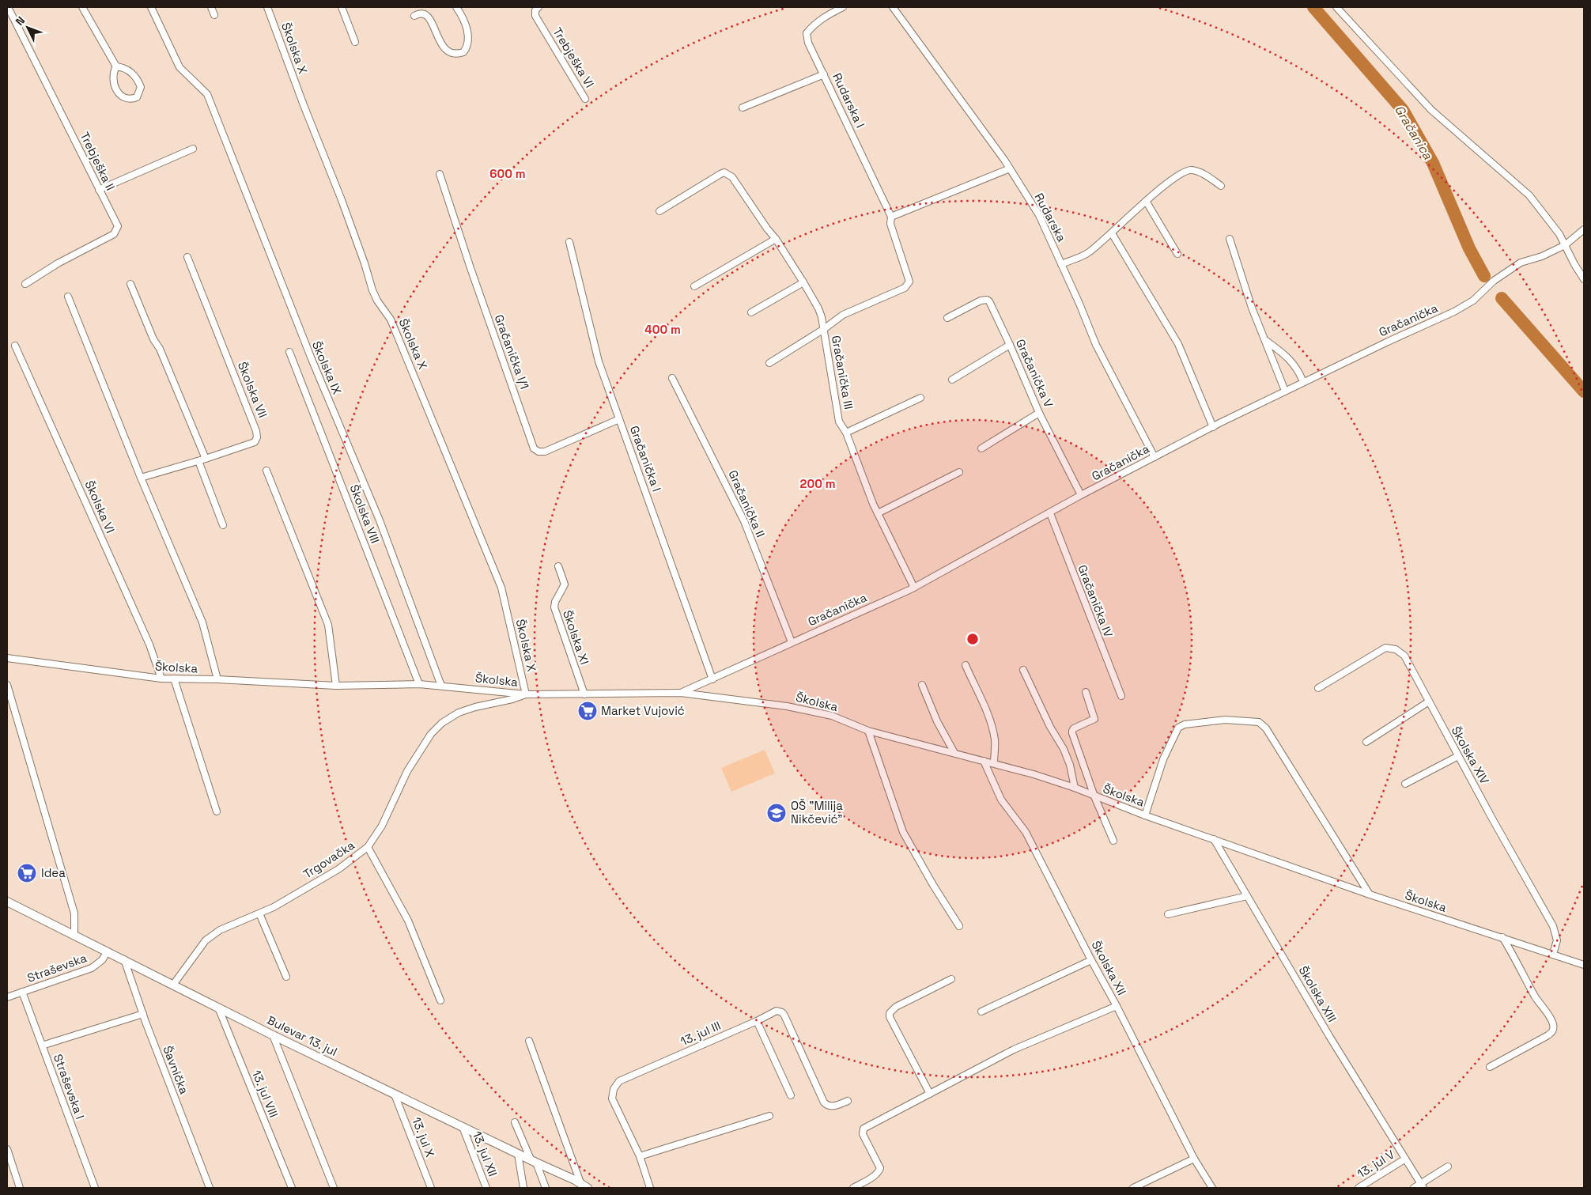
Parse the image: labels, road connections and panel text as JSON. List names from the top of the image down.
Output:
{
  "streets": {
    "street": [
      "Školska X",
      "Trebješka VI",
      "Rudarska I",
      "Trebješka II",
      "Rudarska",
      "Gračanička",
      "Gračanička I/1",
      "Školska IX",
      "Gračanička III",
      "Gračanička V",
      "Školska VII",
      "Gračanička I",
      "Gračanička II",
      "Školska VI",
      "Školska VIII",
      "Gračanička IV",
      "Školska XI",
      "Školska",
      "Školska XIV",
      "Trgovačka",
      "Straševska",
      "Školska XII",
      "Školska XIII",
      "13. jul III",
      "Bulevar 13. jul",
      "Šavnička",
      "Straševska I",
      "13. jul VIII",
      "13. jul X",
      "13. jul XII",
      "13. jul V"
    ]
  },
  "crossings": [
    ["Školska X", "Školska"],
    ["Školska X", "Trgovačka"],
    ["Rudarska I", "Gračanička III"],
    ["Rudarska", "Gračanička"],
    ["Gračanička", "Gračanička III"],
    ["Gračanička", "Gračanička V"],
    ["Gračanička", "Gračanička I"],
    ["Gračanička", "Gračanička II"],
    ["Gračanička", "Gračanička IV"],
    ["Gračanička", "Školska"],
    ["Gračanička I/1", "Gračanička I"],
    ["Školska IX", "Školska"],
    ["Školska VI", "Školska"],
    ["Školska VIII", "Školska"],
    ["Školska XI", "Školska"],
    ["Školska", "Školska XIV"],
    ["Školska", "Trgovačka"],
    ["Školska", "Školska XII"],
    ["Školska", "Školska XIII"],
    ["Trgovačka", "Bulevar 13. jul"],
    ["Straševska", "Bulevar 13. jul"],
    ["Straševska", "Straševska I"],
    ["Školska XIII", "13. jul V"],
    ["Bulevar 13. jul", "Šavnička"],
    ["Bulevar 13. jul", "13. jul VIII"],
    ["Bulevar 13. jul", "13. jul X"],
    ["Bulevar 13. jul", "13. jul XII"]
  ],
  "water": ["Gračanica"],
  "places": {
    "supermarket": ["Market Vujović", "Idea"],
    "school or university": ["OŠ \"Milija Nikčević\""]
  },
  "north": "top left",
  "rings": ["600 m", "400 m", "200 m"]
}
